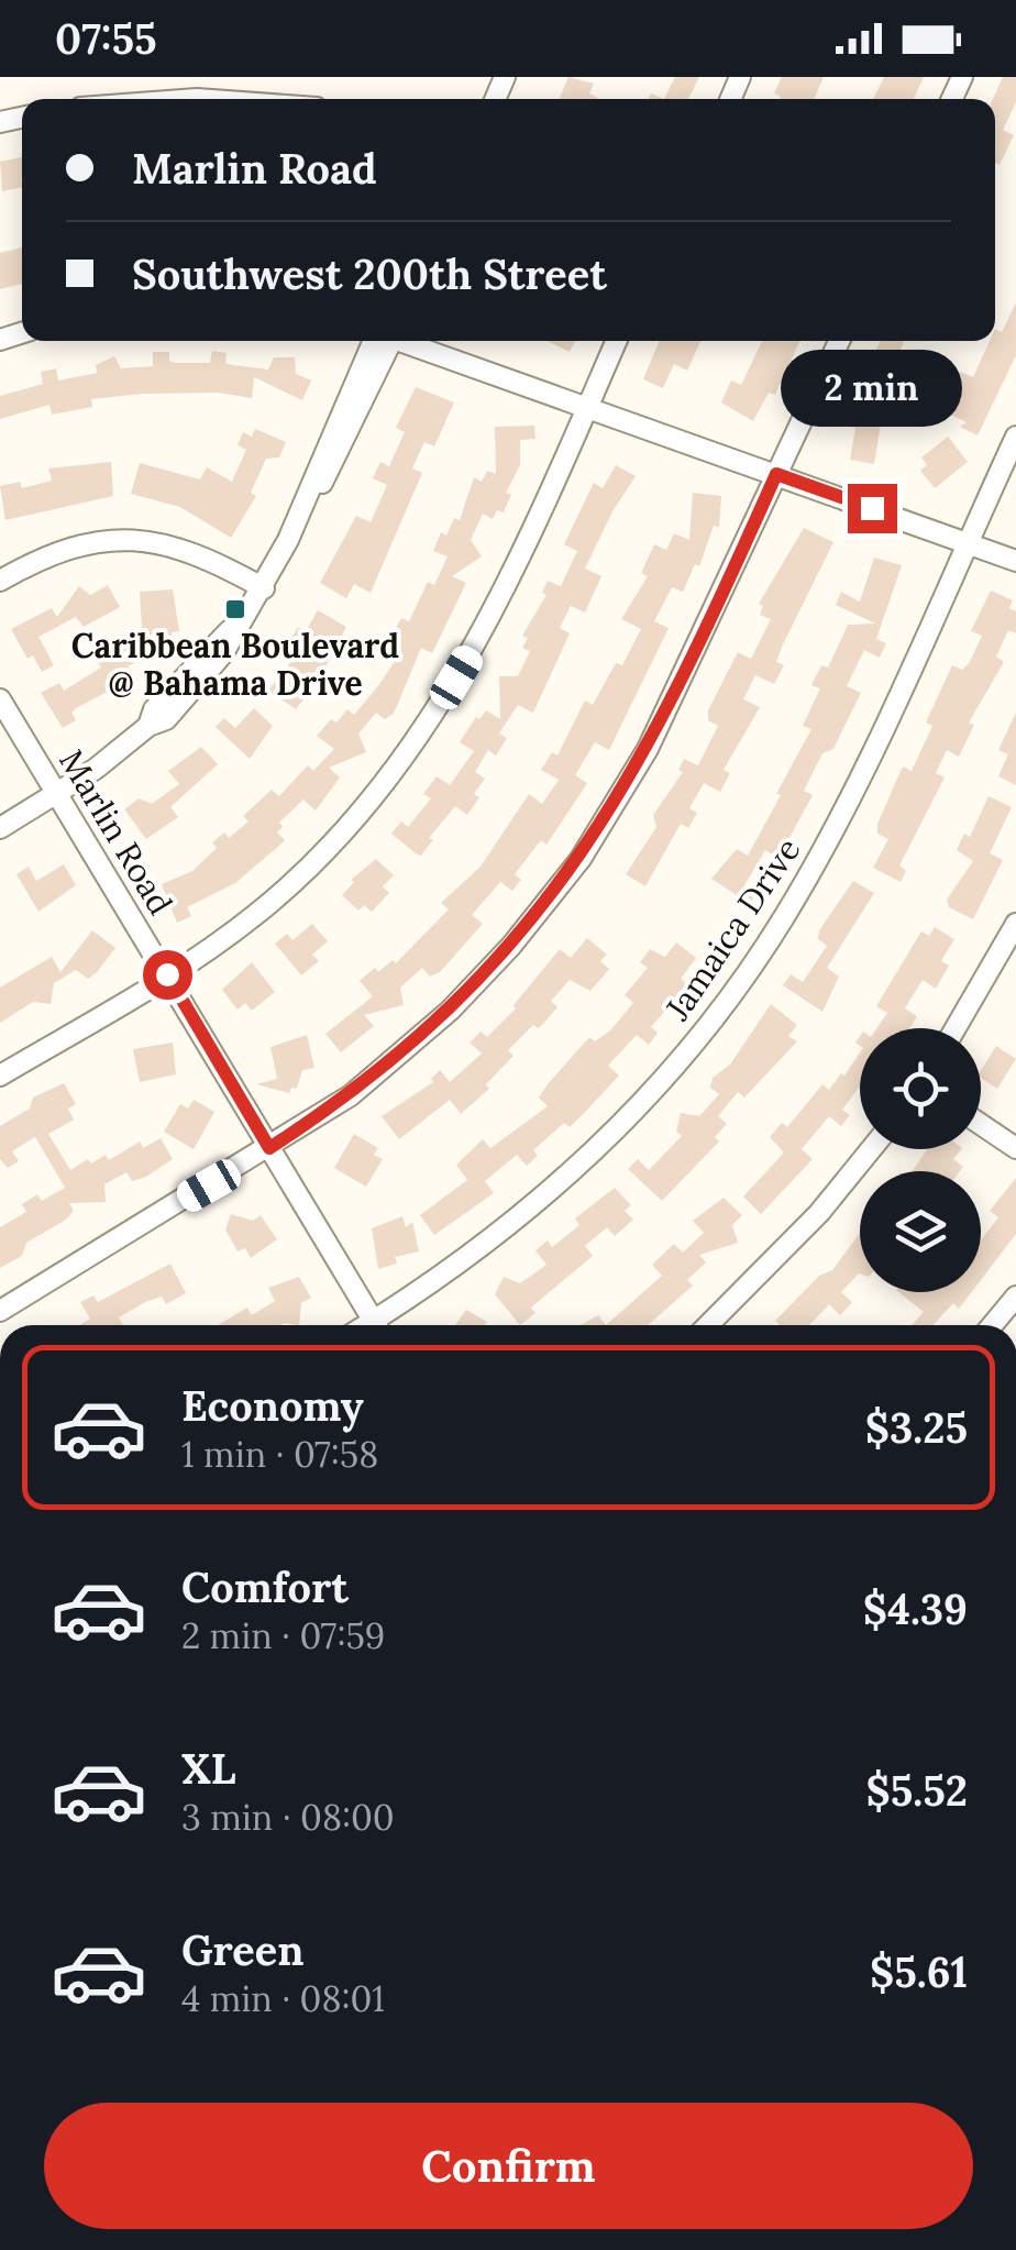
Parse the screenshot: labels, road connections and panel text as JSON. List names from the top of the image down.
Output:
{
  "streets": {
    "street": ["Marlin Road", "Jamaica Drive"]
  },
  "places": {
    "transit": ["Caribbean Boulevard @ Bahama Drive"]
  },
  "page": {
    "status": "07:55",
    "banner": ["Marlin Road", "Southwest 200th Street"],
    "bubble": "2 min",
    "list": [
      {
        "name": "Economy",
        "note": "1 min · 07:58",
        "value": "$3.25"
      },
      {
        "name": "Comfort",
        "note": "2 min · 07:59",
        "value": "$4.39"
      },
      {
        "name": "XL",
        "note": "3 min · 08:00",
        "value": "$5.52"
      },
      {
        "name": "Green",
        "note": "4 min · 08:01",
        "value": "$5.61"
      }
    ],
    "buttons": "Confirm"
  }
}
